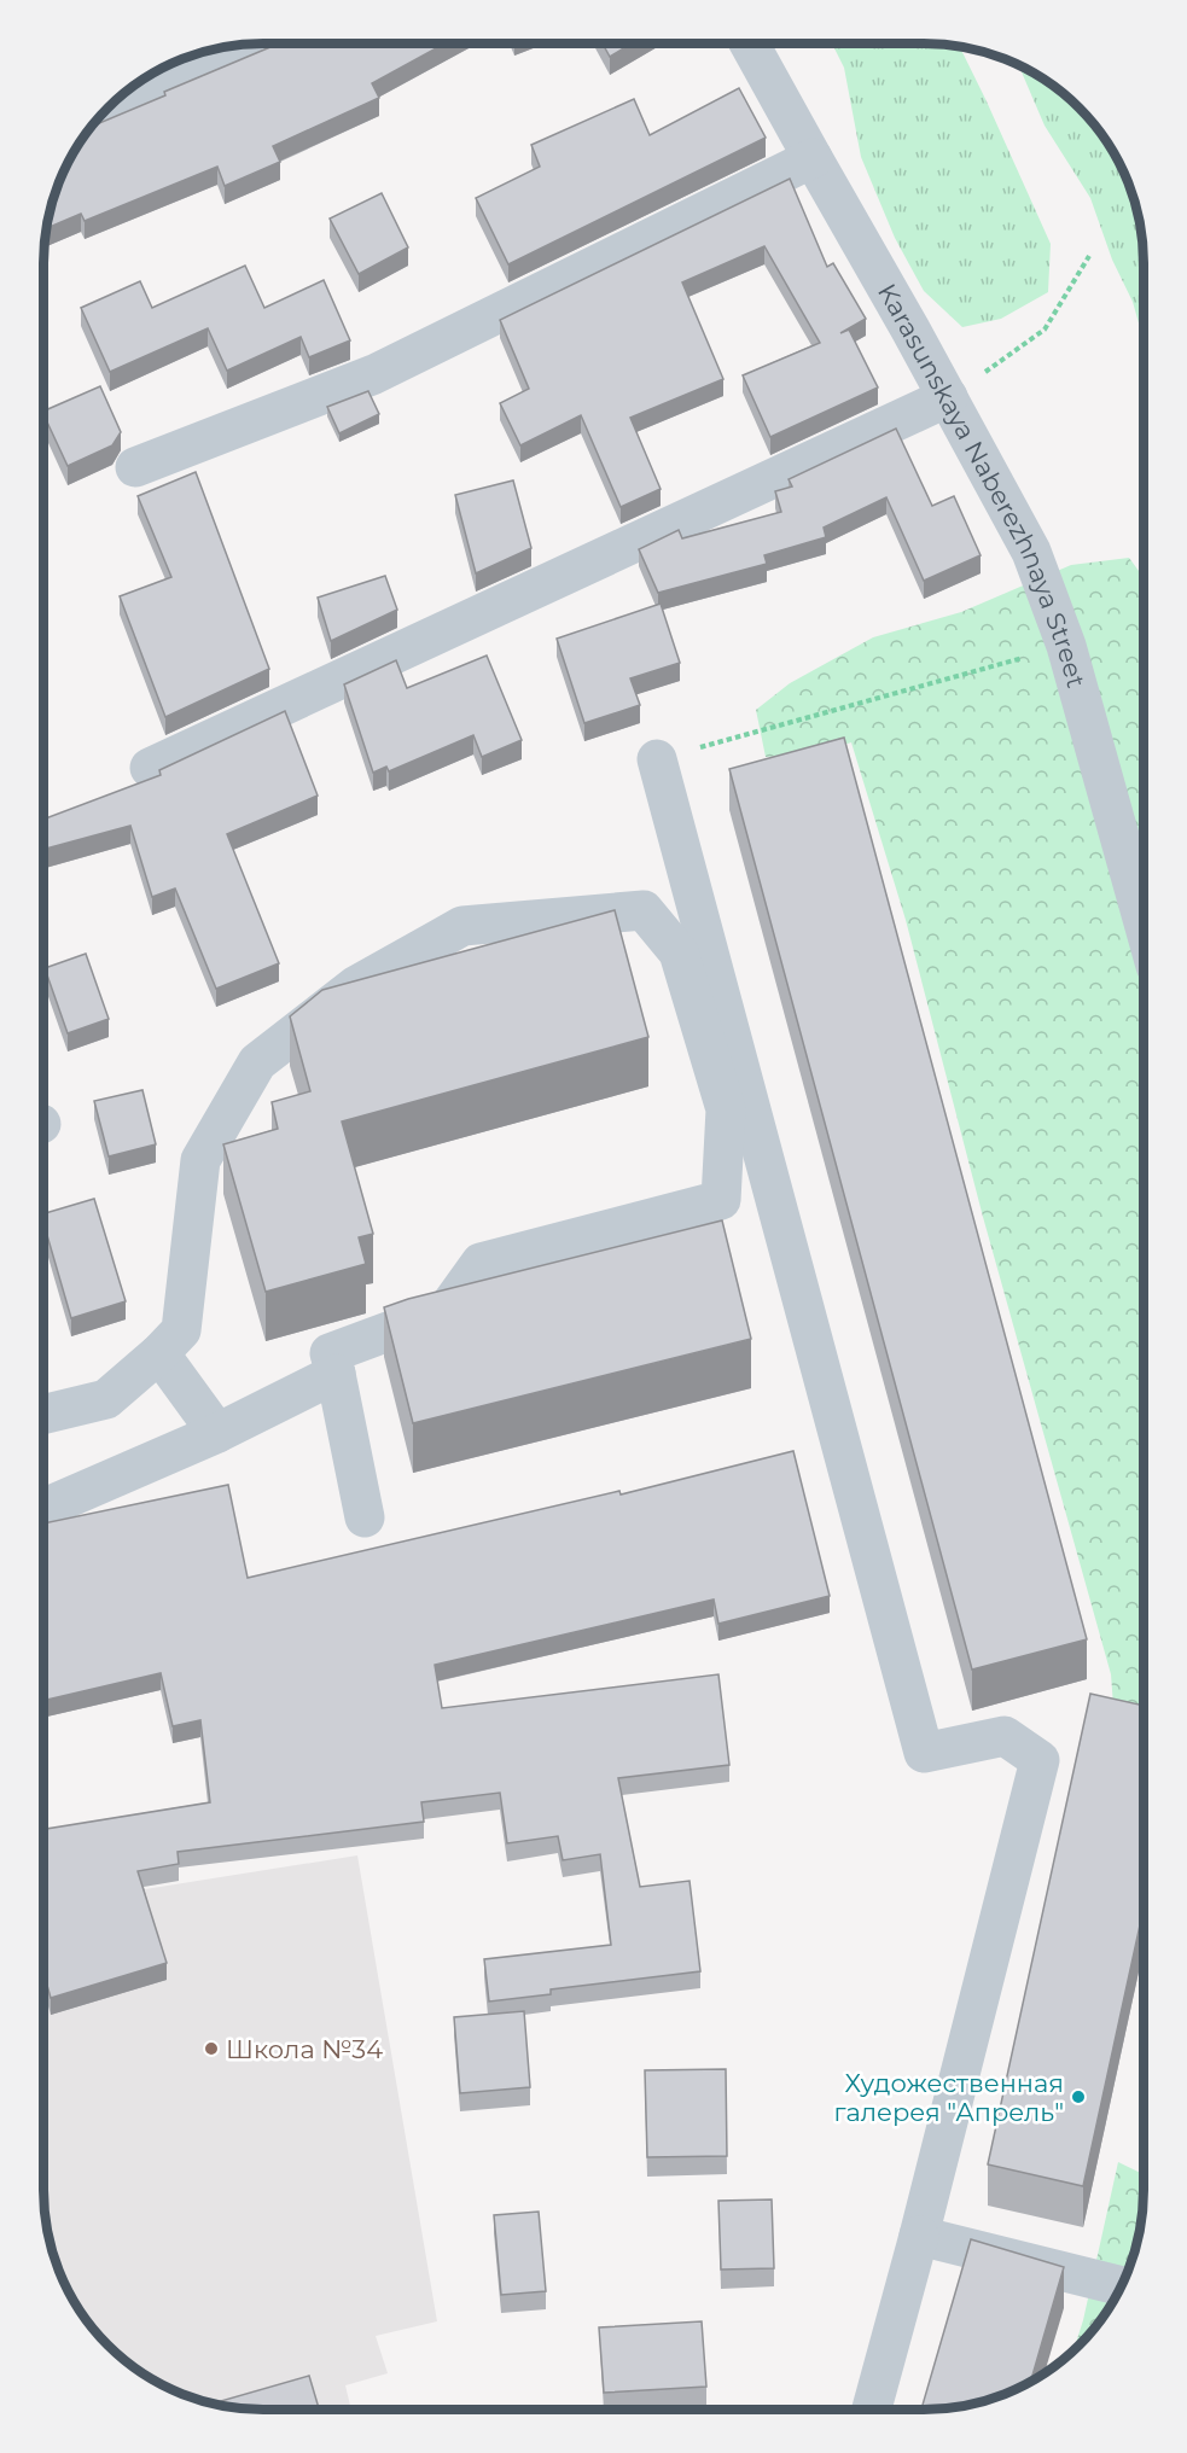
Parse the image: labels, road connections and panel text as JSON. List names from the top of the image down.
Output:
{
  "streets": {
    "street": ["Karasunskaya Naberezhnaya Street"]
  },
  "places": ["Школа №34", "Художественная галерея \"Апрель\""]
}
